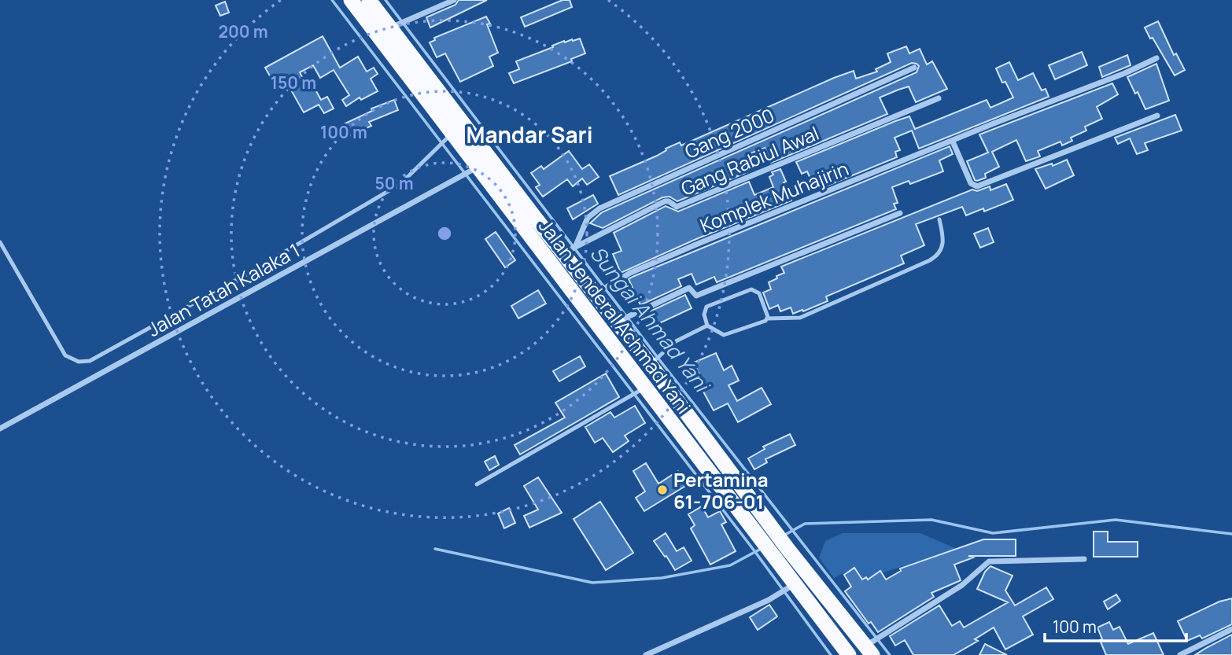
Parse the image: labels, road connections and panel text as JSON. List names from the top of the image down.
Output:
{
  "streets": {
    "highway": ["Jalan Jenderal Achmad Yani"],
    "street": [
      "Gang 2000",
      "Gang Rabiul Awal",
      "Komplek Muhajirin",
      "Jalan Tatah Kalaka 1"
    ]
  },
  "crossings": [
    ["Gang 2000", "Gang Rabiul Awal"],
    ["Gang 2000", "Jalan Jenderal Achmad Yani"],
    ["Gang Rabiul Awal", "Jalan Jenderal Achmad Yani"],
    ["Komplek Muhajirin", "Jalan Jenderal Achmad Yani"],
    ["Jalan Tatah Kalaka 1", "Jalan Jenderal Achmad Yani"]
  ],
  "districts": ["Mandar Sari"],
  "water": ["Sungai Ahmad Yani"],
  "places": ["Pertamina 61-706-01"],
  "scale_bar": "100 m",
  "rings": [
    "200 m",
    "150 m",
    "100 m",
    "50 m"
  ]
}
